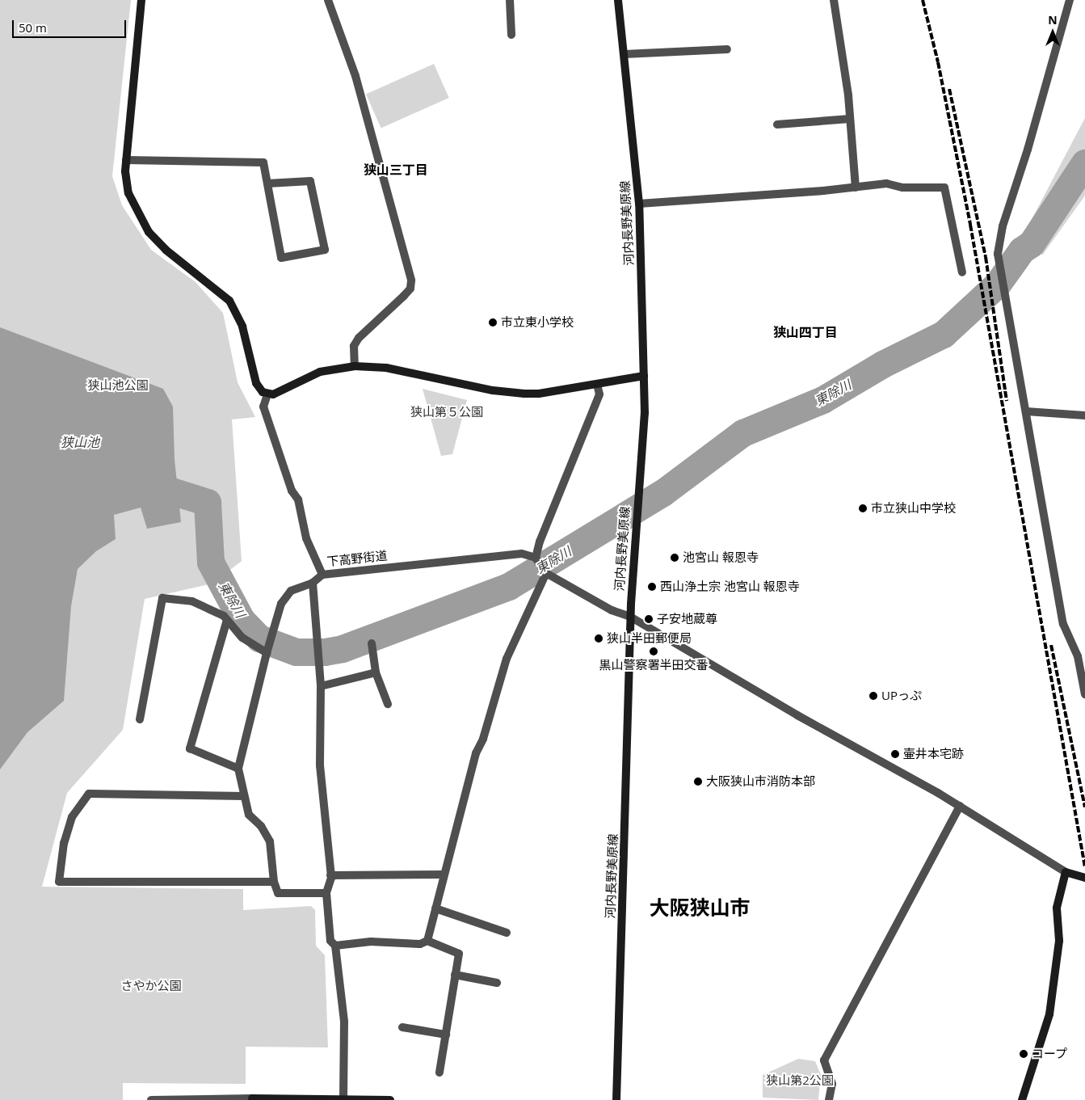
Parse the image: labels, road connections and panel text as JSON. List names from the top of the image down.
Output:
{
  "streets": {
    "street": ["河内長野美原線", "下高野街道"]
  },
  "districts": ["狭山三丁目", "狭山四丁目", "大阪狭山市"],
  "water": ["東除川", "狭山池"],
  "parks": [
    "狭山池公園",
    "狭山第５公園",
    "さやか公園",
    "狭山第2公園"
  ],
  "places": [
    "市立東小学校",
    "市立狭山中学校",
    "池宮山 報恩寺",
    "西山浄土宗 池宮山 報恩寺",
    "子安地蔵尊",
    "狭山半田郵便局",
    "黒山警察署半田交番",
    "UPっぷ",
    "壷井本宅跡",
    "大阪狭山市消防本部",
    "コープ"
  ],
  "scale_bar": "50 m",
  "north": "top"
}
